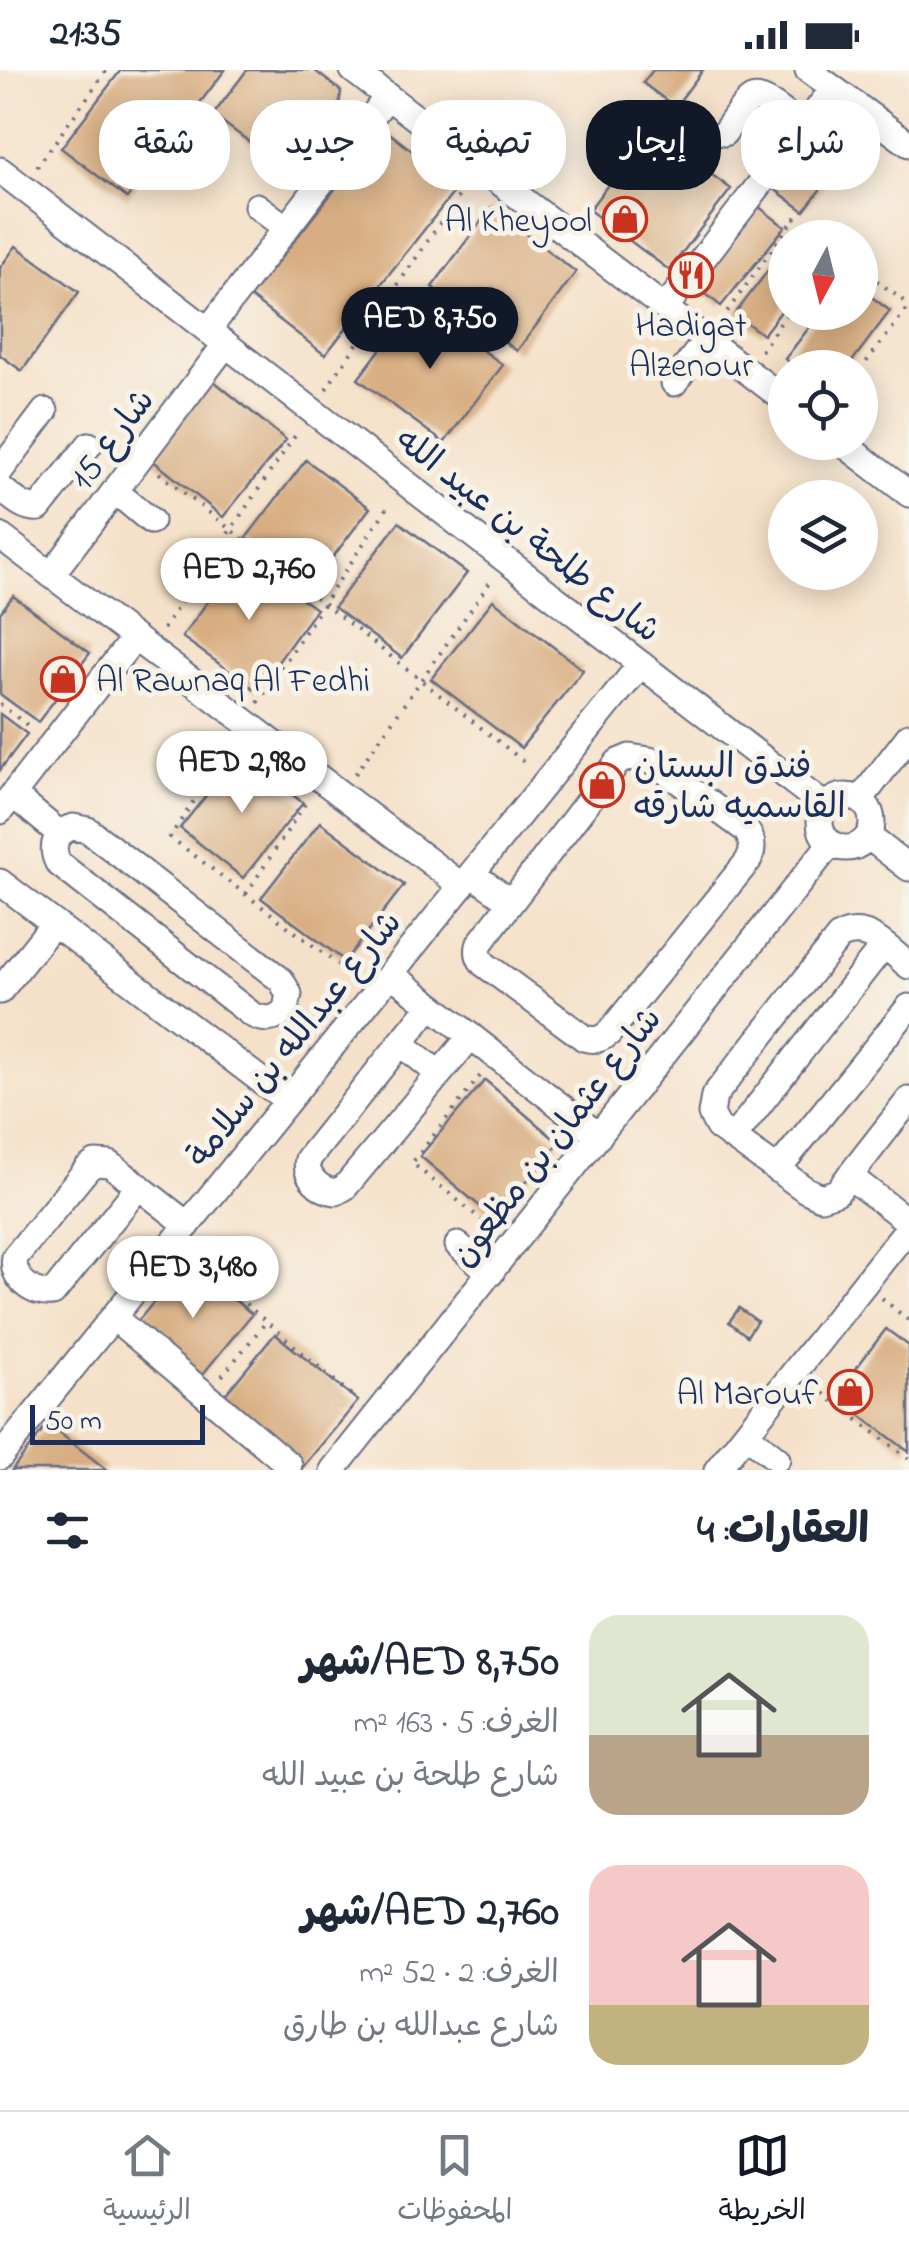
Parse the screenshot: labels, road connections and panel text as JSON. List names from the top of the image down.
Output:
{
  "streets": {
    "street": [
      "شارع 15",
      "شارع طلحة بن عبيد الله",
      "شارع عبدالله بن سلامة",
      "شارع عثمان بن مظعون"
    ]
  },
  "crossings": [
    ["شارع 15", "شارع طلحة بن عبيد الله"],
    ["شارع طلحة بن عبيد الله", "شارع عبدالله بن سلامة"],
    ["شارع طلحة بن عبيد الله", "شارع عثمان بن مظعون"]
  ],
  "places": {
    "shop": [
      "Al Kheyool",
      "Al Rawnaq Al Fedhi",
      "فندق البستان القاسميه شارقه",
      "Al Marouf"
    ],
    "restaurant": ["Hadigat Alzenour"]
  },
  "scale_bar": "50 m",
  "north": "bottom",
  "page": {
    "status": "21:35",
    "chip": [
      "شراء",
      "إيجار",
      "تصفية",
      "جديد",
      "شقة"
    ],
    "price": [
      "AED 8,750",
      "AED 2,760",
      "AED 2,980",
      "AED 3,480"
    ],
    "scale": "50 m",
    "heading": "العقارات: 4",
    "list": [
      {
        "name": "AED 8,750/شهر",
        "note": "الغرف: 5 · 163 m² · شارع طلحة بن عبيد الله"
      },
      {
        "name": "AED 2,760/شهر",
        "note": "الغرف: 2 · 52 m² · شارع عبدالله بن طارق"
      }
    ],
    "tabs": ["الخريطة", "المحفوظات", "الرئيسية"]
  }
}
